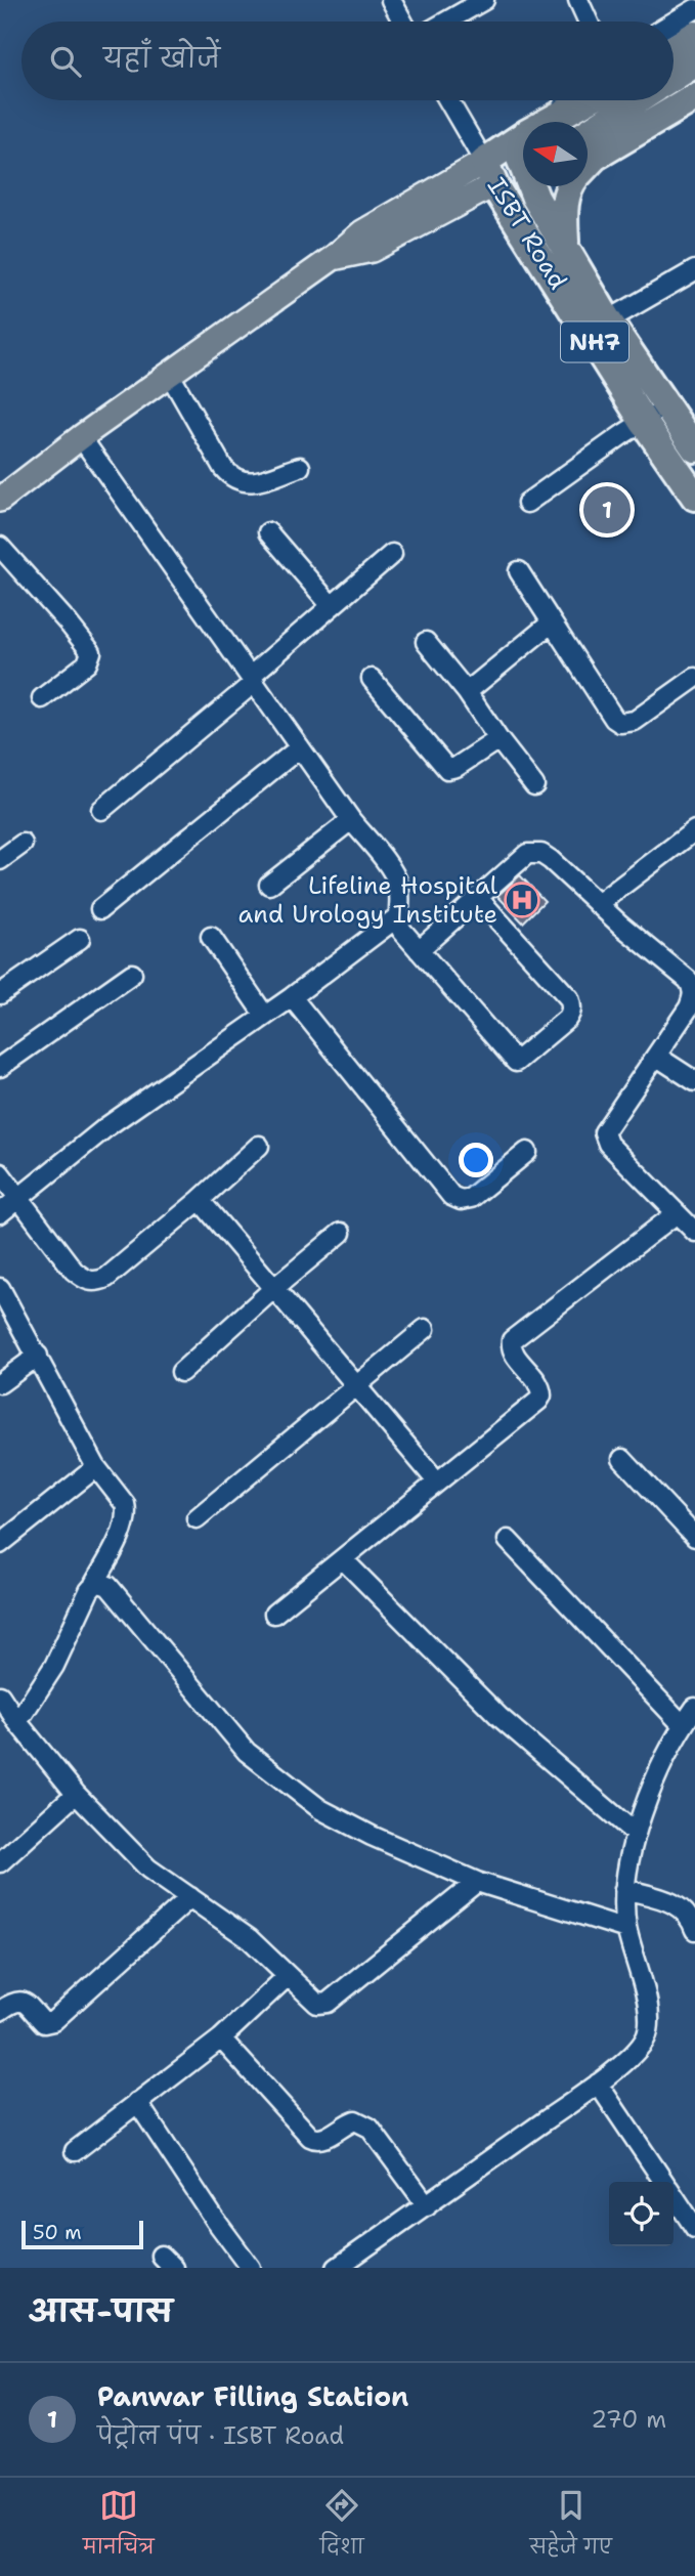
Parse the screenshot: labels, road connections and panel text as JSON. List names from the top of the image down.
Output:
{
  "streets": {
    "highway": ["ISBT Road", "NH7"]
  },
  "crossings": [
    ["ISBT Road", "NH7"]
  ],
  "places": {
    "hospital": ["Lifeline Hospital and Urology Institute"]
  },
  "scale_bar": "50 m",
  "north": "left",
  "page": {
    "search": "यहाँ खोजें",
    "pins": "1",
    "scale": "50 m",
    "heading": "आस-पास",
    "list": [
      {
        "mark": "1",
        "name": "Panwar Filling Station",
        "note": "पेट्रोल पंप · ISBT Road",
        "value": "270 m"
      }
    ],
    "nav": ["मानचित्र", "दिशा", "सहेजे गए"]
  }
}
